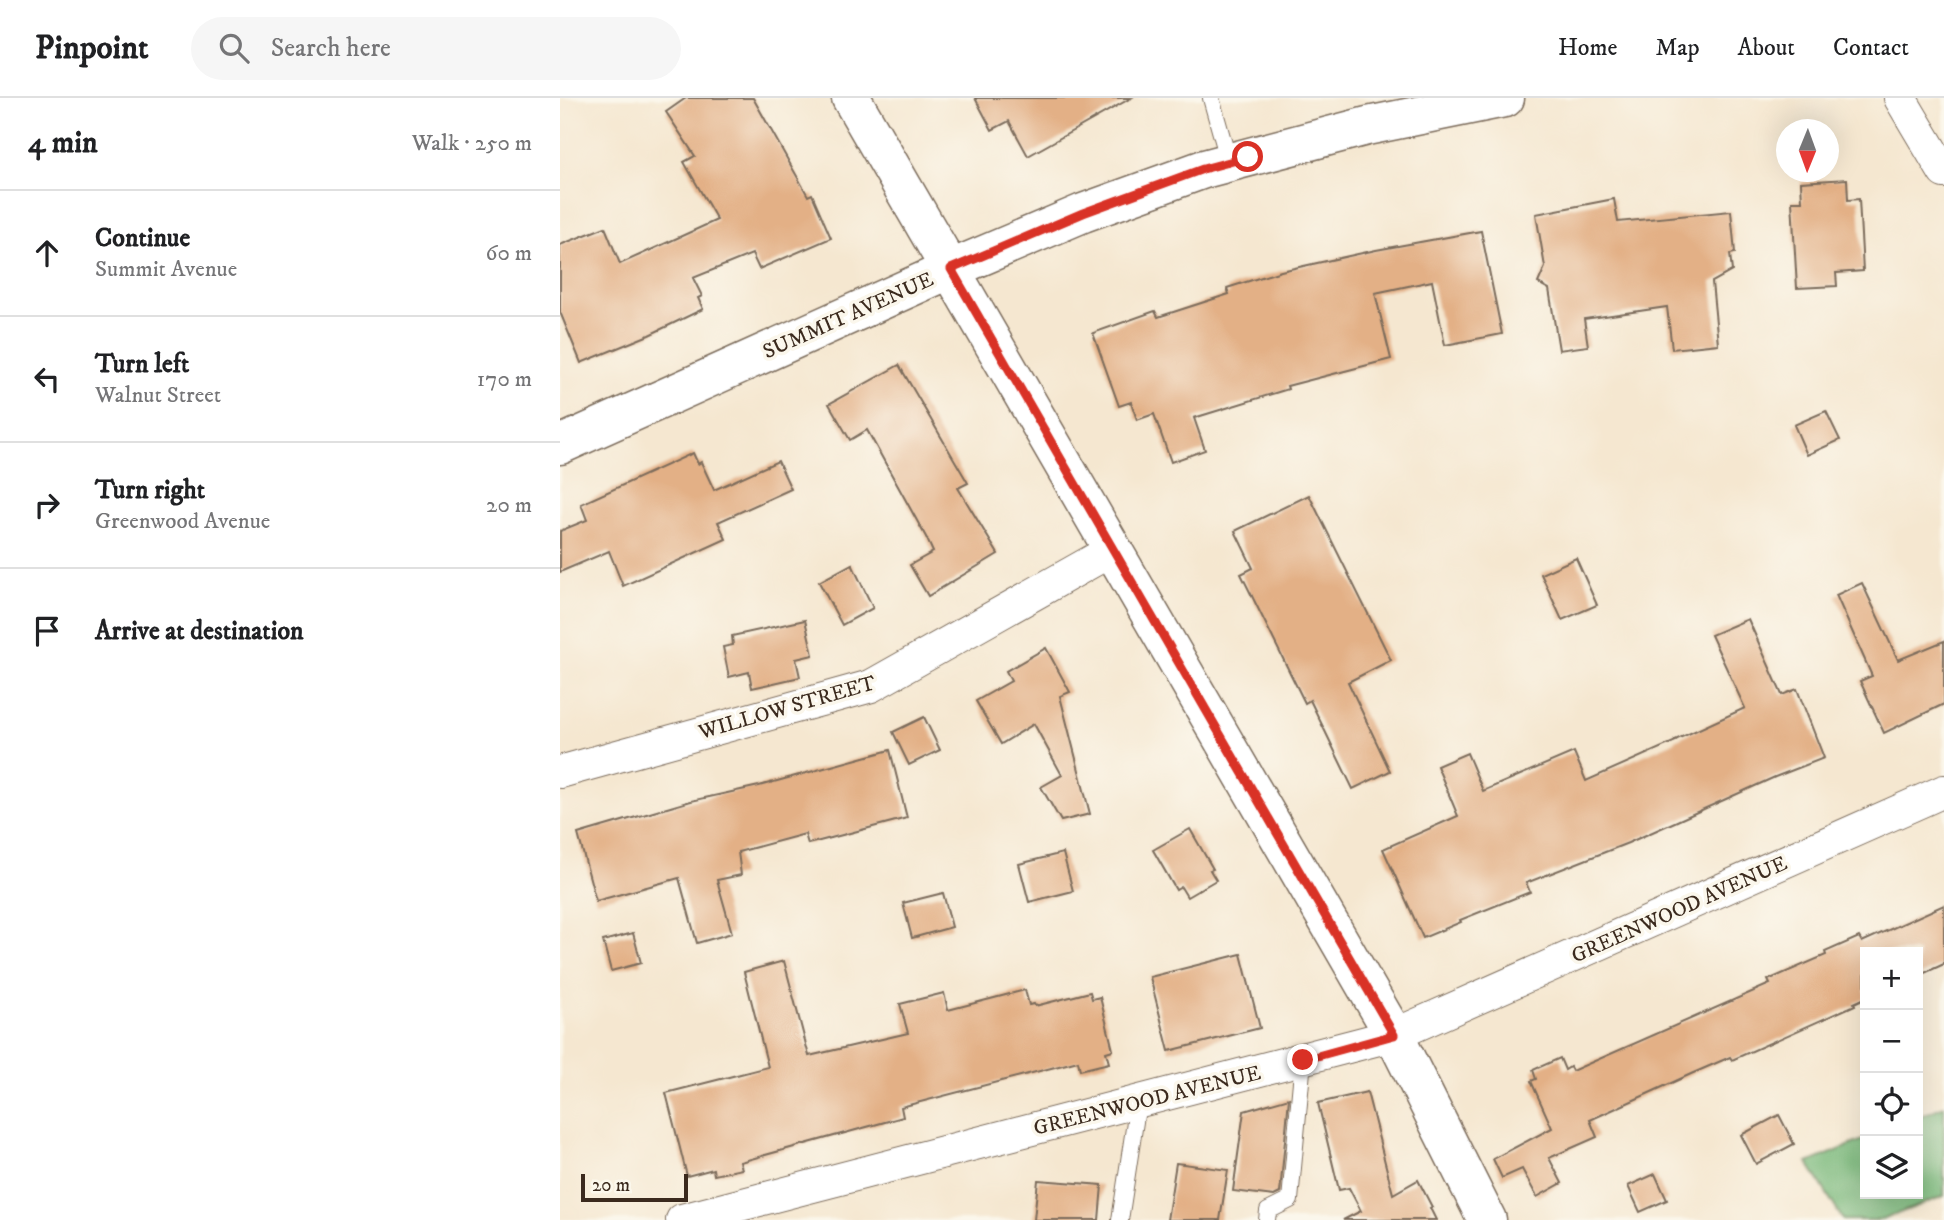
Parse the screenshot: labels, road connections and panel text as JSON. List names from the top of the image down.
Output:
{
  "streets": {
    "street": ["SUMMIT AVENUE", "WILLOW STREET", "GREENWOOD AVENUE"]
  },
  "scale_bar": "20 m",
  "north": "bottom",
  "page": {
    "header": "Pinpoint",
    "search": "Search here",
    "nav": [
      "Home",
      "Map",
      "About",
      "Contact"
    ],
    "heading": ["4 min", "Walk · 250 m"],
    "list": [
      ["Continue", "Summit Avenue", "60 m"],
      ["Turn left", "Walnut Street", "170 m"],
      ["Turn right", "Greenwood Avenue", "20 m"],
      "Arrive at destination"
    ],
    "map_buttons": ["+", "−"],
    "scale": "20 m"
  }
}
